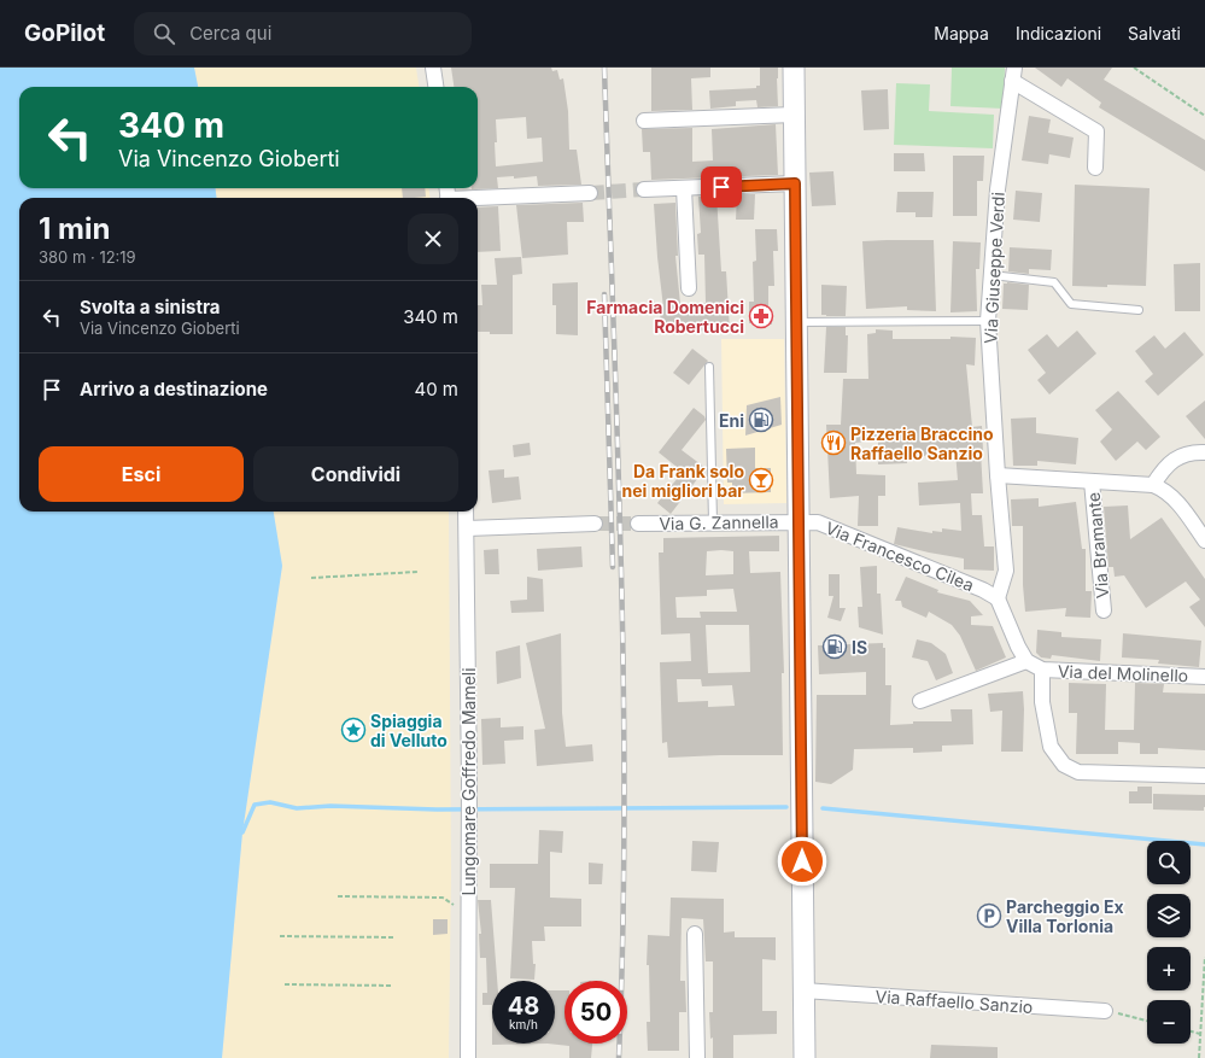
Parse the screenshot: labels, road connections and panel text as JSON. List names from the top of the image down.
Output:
{
  "streets": {
    "street": [
      "Via Giuseppe Verdi",
      "Via G. Zannella",
      "Via Bramante",
      "Via Francesco Cilea",
      "Via del Molinello",
      "Lungomare Goffredo Mameli",
      "Via Raffaello Sanzio"
    ]
  },
  "crossings": [
    ["Via Giuseppe Verdi", "Via Bramante"],
    ["Via Giuseppe Verdi", "Via Francesco Cilea"],
    ["Via G. Zannella", "Via Francesco Cilea"]
  ],
  "places": {
    "pharmacy": ["Farmacia Domenici Robertucci"],
    "fuel station": ["Eni", "IS"],
    "restaurant": ["Pizzeria Braccino Raffaello Sanzio"],
    "bar": ["Da Frank solo nei migliori bar"],
    "place": ["Spiaggia di Velluto"],
    "parking": ["Parcheggio Ex Villa Torlonia"]
  },
  "page": {
    "header": "GoPilot",
    "search": "Cerca qui",
    "nav": ["Mappa", "Indicazioni", "Salvati"],
    "turn": ["340 m", "Via Vincenzo Gioberti"],
    "heading": ["1 min", "380 m · 12:19"],
    "list": [
      {
        "name": "Svolta a sinistra",
        "note": "Via Vincenzo Gioberti",
        "value": "340 m"
      },
      {
        "name": "Arrivo a destinazione",
        "value": "40 m"
      }
    ],
    "buttons": ["Esci", "Condividi"],
    "map_buttons": ["+", "−"],
    "speed": "48 km/h",
    "limit": "50"
  }
}
